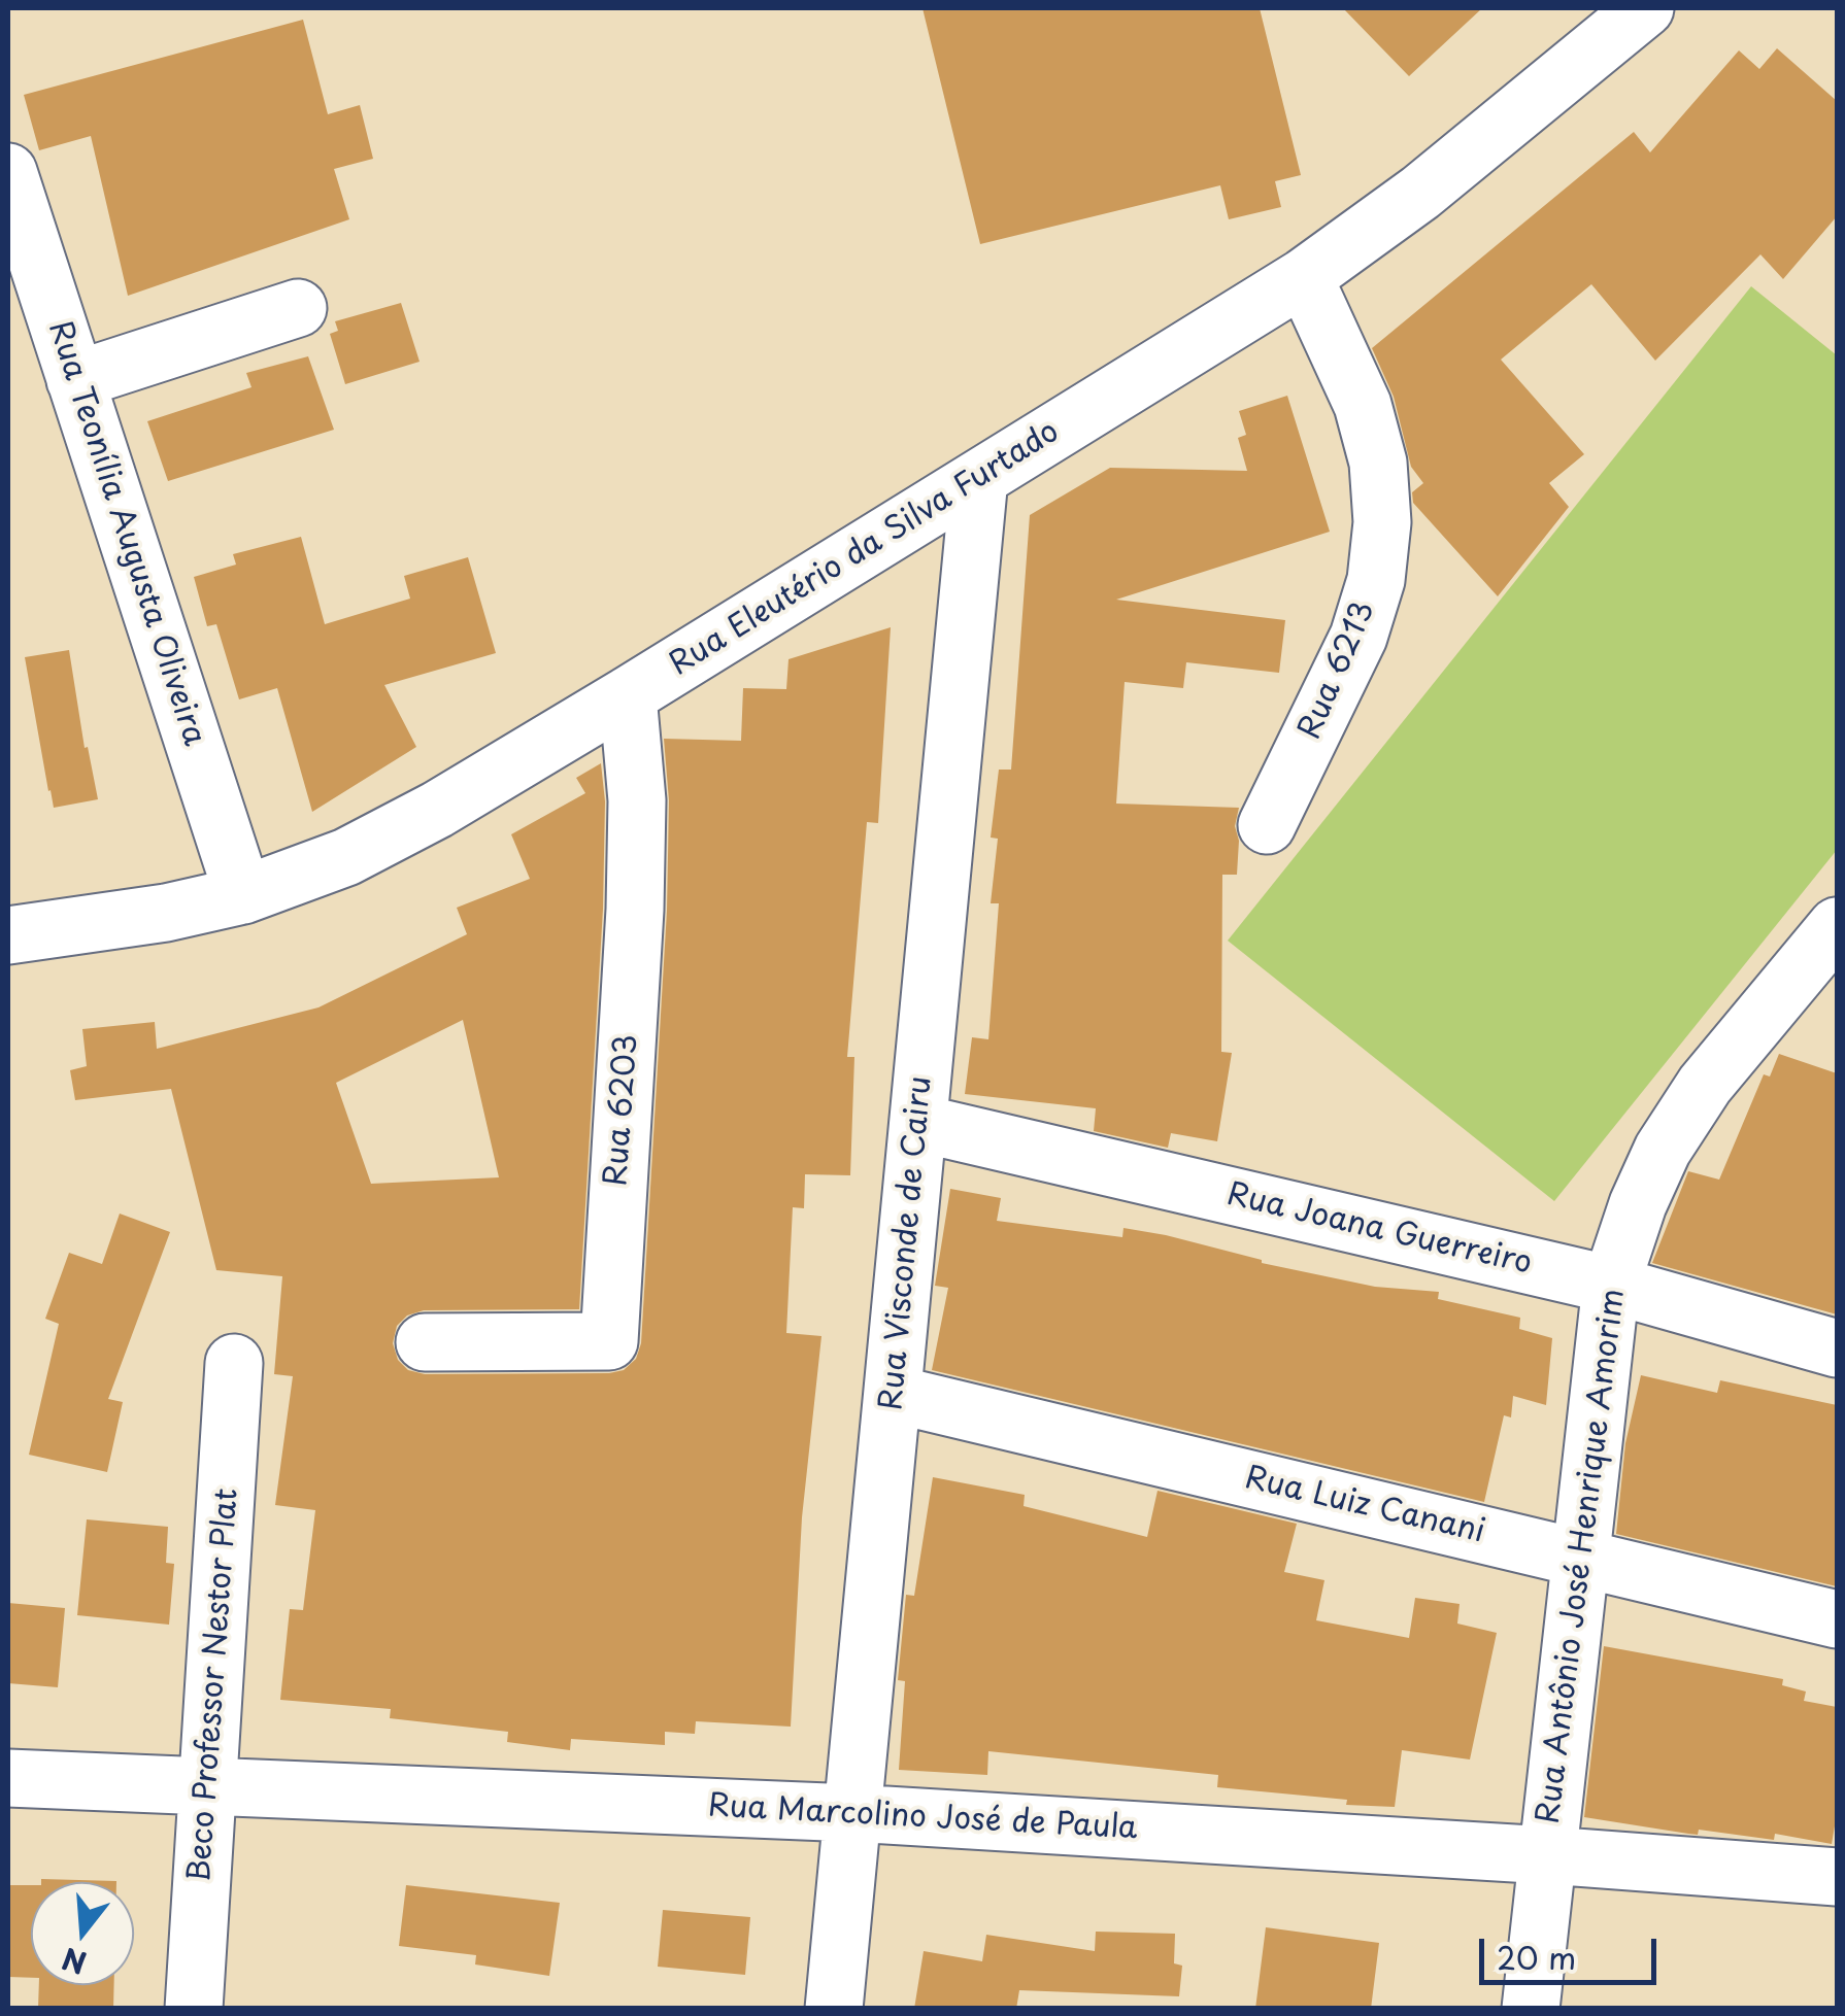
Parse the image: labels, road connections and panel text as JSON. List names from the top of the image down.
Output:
{
  "streets": {
    "street": [
      "Rua Teonília Augusta Oliveira",
      "Rua Eleutério da Silva Furtado",
      "Rua 6213",
      "Rua 6203",
      "Rua Joana Guerreiro",
      "Rua Visconde de Cairu",
      "Rua Luiz Canani",
      "Rua Antônio José Henrique Amorim",
      "Beco Professor Nestor Plat",
      "Rua Marcolino José de Paula"
    ]
  },
  "crossings": [
    ["Rua Teonília Augusta Oliveira", "Rua Eleutério da Silva Furtado"],
    ["Rua Eleutério da Silva Furtado", "Rua 6213"],
    ["Rua Eleutério da Silva Furtado", "Rua 6203"],
    ["Rua Eleutério da Silva Furtado", "Rua Visconde de Cairu"],
    ["Rua Joana Guerreiro", "Rua Visconde de Cairu"],
    ["Rua Joana Guerreiro", "Rua Antônio José Henrique Amorim"],
    ["Rua Visconde de Cairu", "Rua Luiz Canani"],
    ["Rua Visconde de Cairu", "Rua Marcolino José de Paula"],
    ["Rua Luiz Canani", "Rua Antônio José Henrique Amorim"],
    ["Rua Antônio José Henrique Amorim", "Rua Marcolino José de Paula"],
    ["Beco Professor Nestor Plat", "Rua Marcolino José de Paula"]
  ],
  "scale_bar": "20 m",
  "north": "bottom"
}
